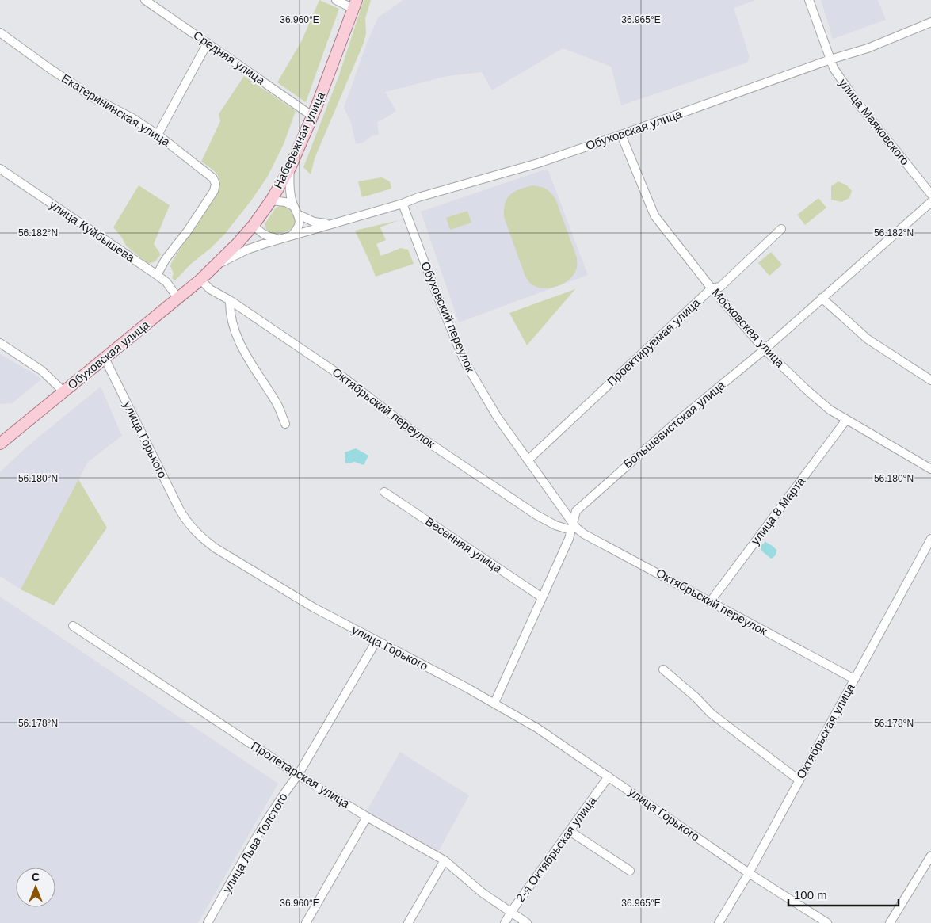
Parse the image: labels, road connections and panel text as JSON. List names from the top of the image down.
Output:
{
  "streets": {
    "main road": ["Обуховская улица", "Набережная улица"],
    "street": [
      "Средняя улица",
      "Екатерининская улица",
      "улица Маяковского",
      "улица Куйбышева",
      "Обуховский переулок",
      "Московская улица",
      "Проектируемая улица",
      "Октябрьский переулок",
      "Большевистская улица",
      "улица Горького",
      "улица 8 Марта",
      "Весенняя улица",
      "Октябрьская улица",
      "Пролетарская улица",
      "улица Льва Толстого",
      "2-я Октябрьская улица"
    ]
  },
  "crossings": [
    ["Средняя улица", "Набережная улица"],
    ["Екатерининская улица", "улица Куйбышева"],
    ["улица Маяковского", "Обуховская улица"],
    ["Обуховская улица", "Набережная улица"],
    ["Обуховская улица", "улица Куйбышева"],
    ["Обуховская улица", "Обуховский переулок"],
    ["Обуховская улица", "Московская улица"],
    ["Обуховская улица", "Октябрьский переулок"],
    ["Обуховская улица", "улица Горького"],
    ["Обуховский переулок", "Проектируемая улица"],
    ["Обуховский переулок", "Октябрьский переулок"],
    ["Обуховский переулок", "Большевистская улица"],
    ["Московская улица", "Проектируемая улица"],
    ["Московская улица", "Большевистская улица"],
    ["Московская улица", "улица 8 Марта"],
    ["Октябрьский переулок", "Большевистская улица"],
    ["Октябрьский переулок", "улица 8 Марта"],
    ["Октябрьский переулок", "Октябрьская улица"],
    ["Большевистская улица", "улица Горького"],
    ["Большевистская улица", "Весенняя улица"],
    ["улица Горького", "Октябрьская улица"],
    ["улица Горького", "улица Льва Толстого"],
    ["улица Горького", "2-я Октябрьская улица"],
    ["Пролетарская улица", "улица Льва Толстого"],
    ["Пролетарская улица", "2-я Октябрьская улица"]
  ],
  "scale_bar": "100 m",
  "north": "top",
  "coordinates": [
    "36.960°E",
    "36.965°E",
    "56.182°N",
    "56.180°N",
    "56.178°N"
  ]
}
